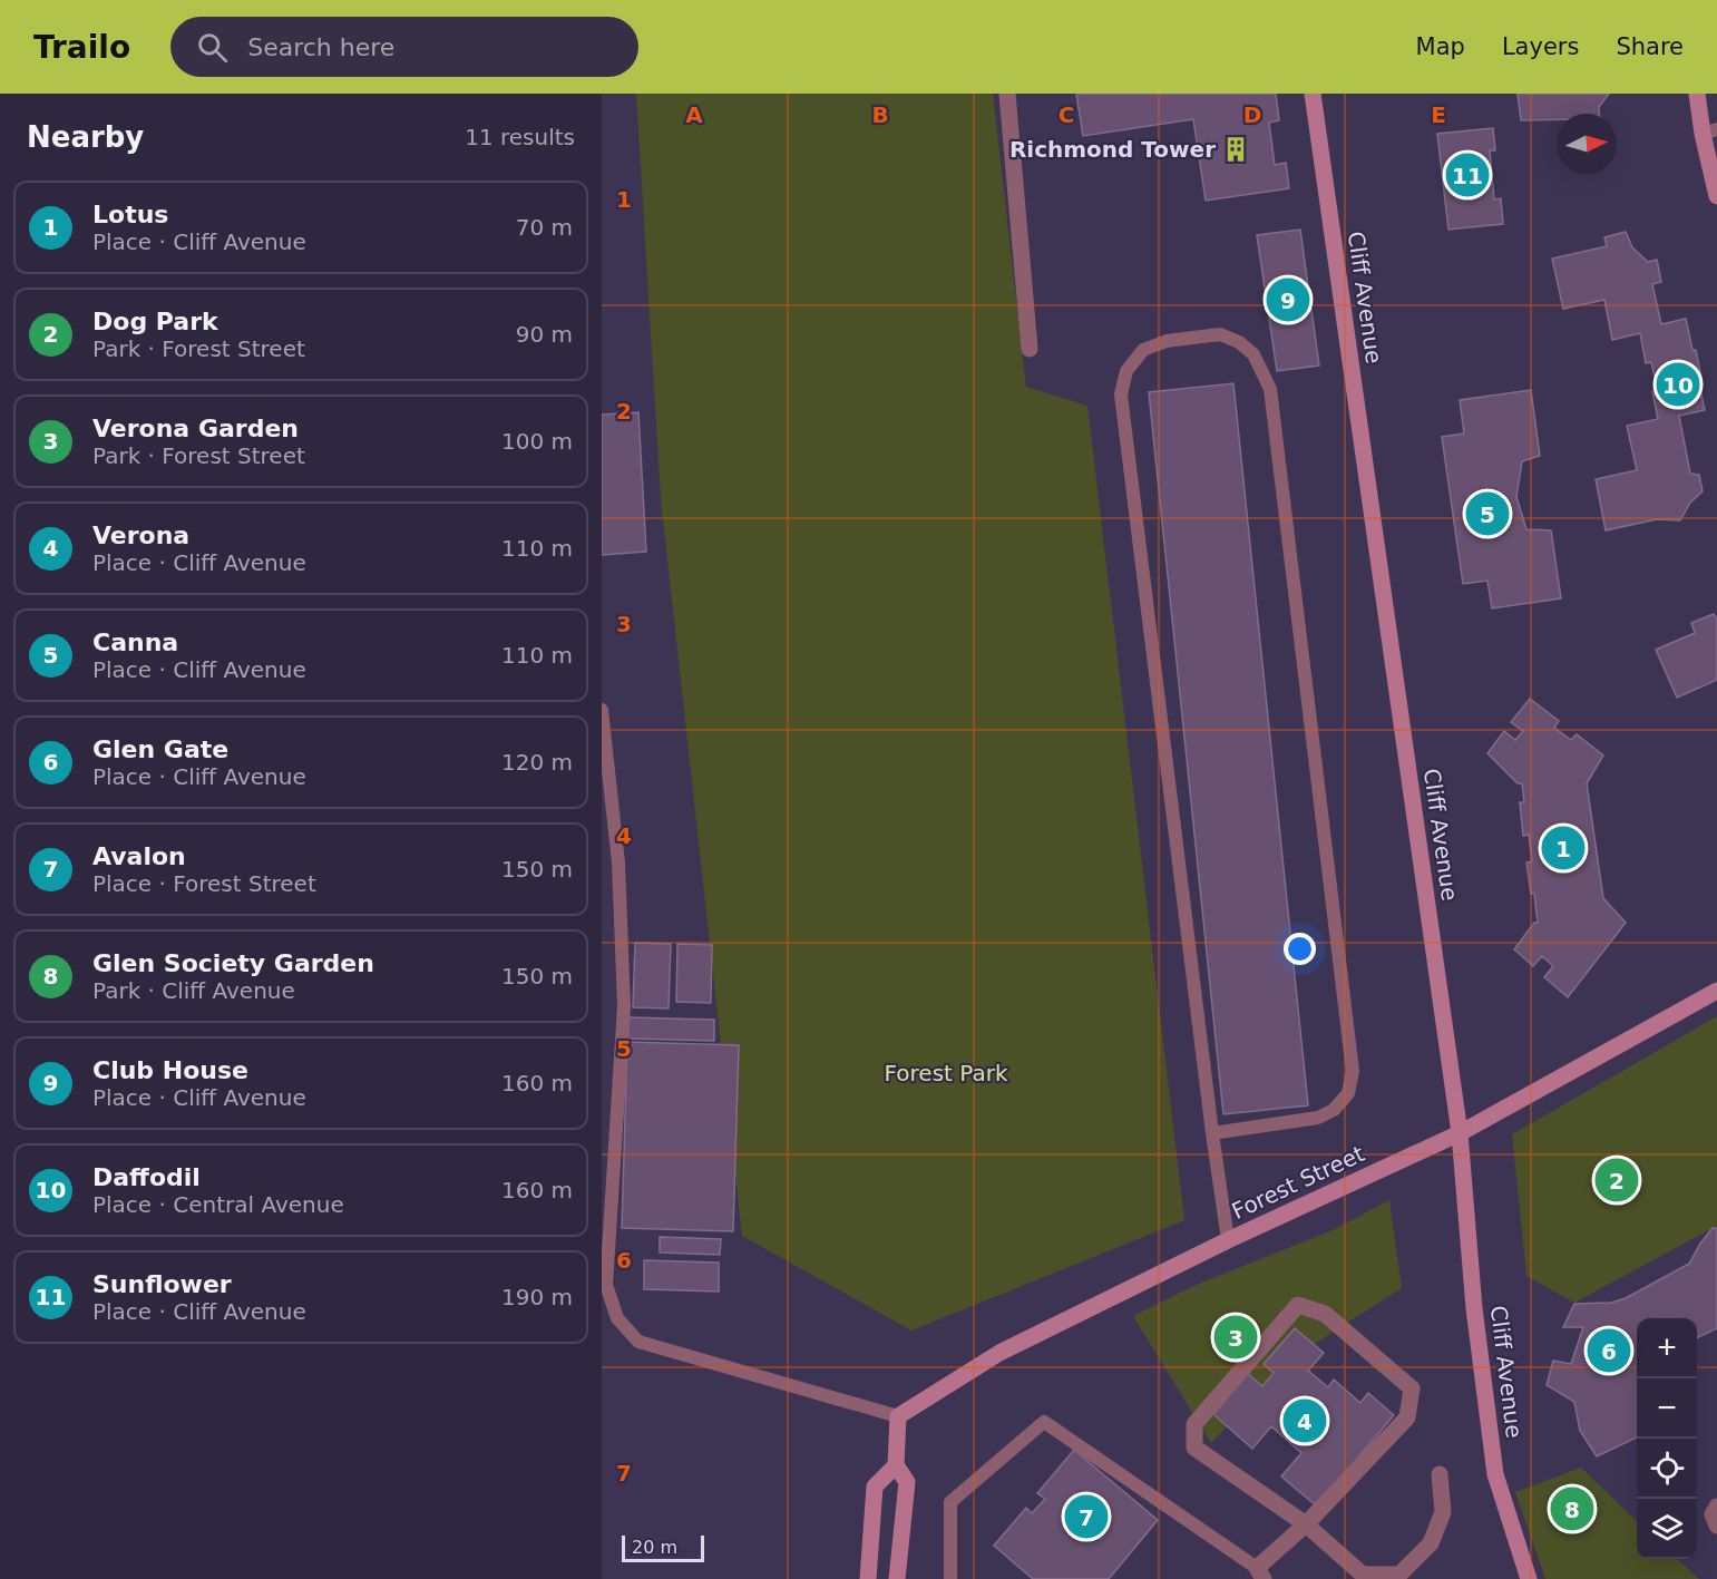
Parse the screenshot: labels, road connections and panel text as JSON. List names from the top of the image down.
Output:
{
  "streets": {
    "street": ["Cliff Avenue", "Forest Street"]
  },
  "crossings": [
    ["Cliff Avenue", "Forest Street"]
  ],
  "parks": ["Forest Park"],
  "places": {
    "building": ["Richmond Tower"]
  },
  "scale_bar": "20 m",
  "north": "right",
  "page": {
    "header": "Trailo",
    "search": "Search here",
    "nav": ["Map", "Layers", "Share"],
    "heading": ["Nearby", "11 results"],
    "pins": [
      "11",
      "9",
      "10",
      "5",
      "1",
      "2",
      "3",
      "6",
      "4",
      "8",
      "7"
    ],
    "list": [
      {
        "mark": "1",
        "name": "Lotus",
        "note": "Place · Cliff Avenue",
        "value": "70 m"
      },
      {
        "mark": "2",
        "name": "Dog Park",
        "note": "Park · Forest Street",
        "value": "90 m"
      },
      {
        "mark": "3",
        "name": "Verona Garden",
        "note": "Park · Forest Street",
        "value": "100 m"
      },
      {
        "mark": "4",
        "name": "Verona",
        "note": "Place · Cliff Avenue",
        "value": "110 m"
      },
      {
        "mark": "5",
        "name": "Canna",
        "note": "Place · Cliff Avenue",
        "value": "110 m"
      },
      {
        "mark": "6",
        "name": "Glen Gate",
        "note": "Place · Cliff Avenue",
        "value": "120 m"
      },
      {
        "mark": "7",
        "name": "Avalon",
        "note": "Place · Forest Street",
        "value": "150 m"
      },
      {
        "mark": "8",
        "name": "Glen Society Garden",
        "note": "Park · Cliff Avenue",
        "value": "150 m"
      },
      {
        "mark": "9",
        "name": "Club House",
        "note": "Place · Cliff Avenue",
        "value": "160 m"
      },
      {
        "mark": "10",
        "name": "Daffodil",
        "note": "Place · Central Avenue",
        "value": "160 m"
      },
      {
        "mark": "11",
        "name": "Sunflower",
        "note": "Place · Cliff Avenue",
        "value": "190 m"
      }
    ],
    "map_buttons": ["+", "−"],
    "scale": "20 m"
  },
  "grid": {
    "columns": [
      "A",
      "B",
      "C",
      "D",
      "E"
    ],
    "rows": [
      "1",
      "2",
      "3",
      "4",
      "5",
      "6",
      "7"
    ]
  }
}
